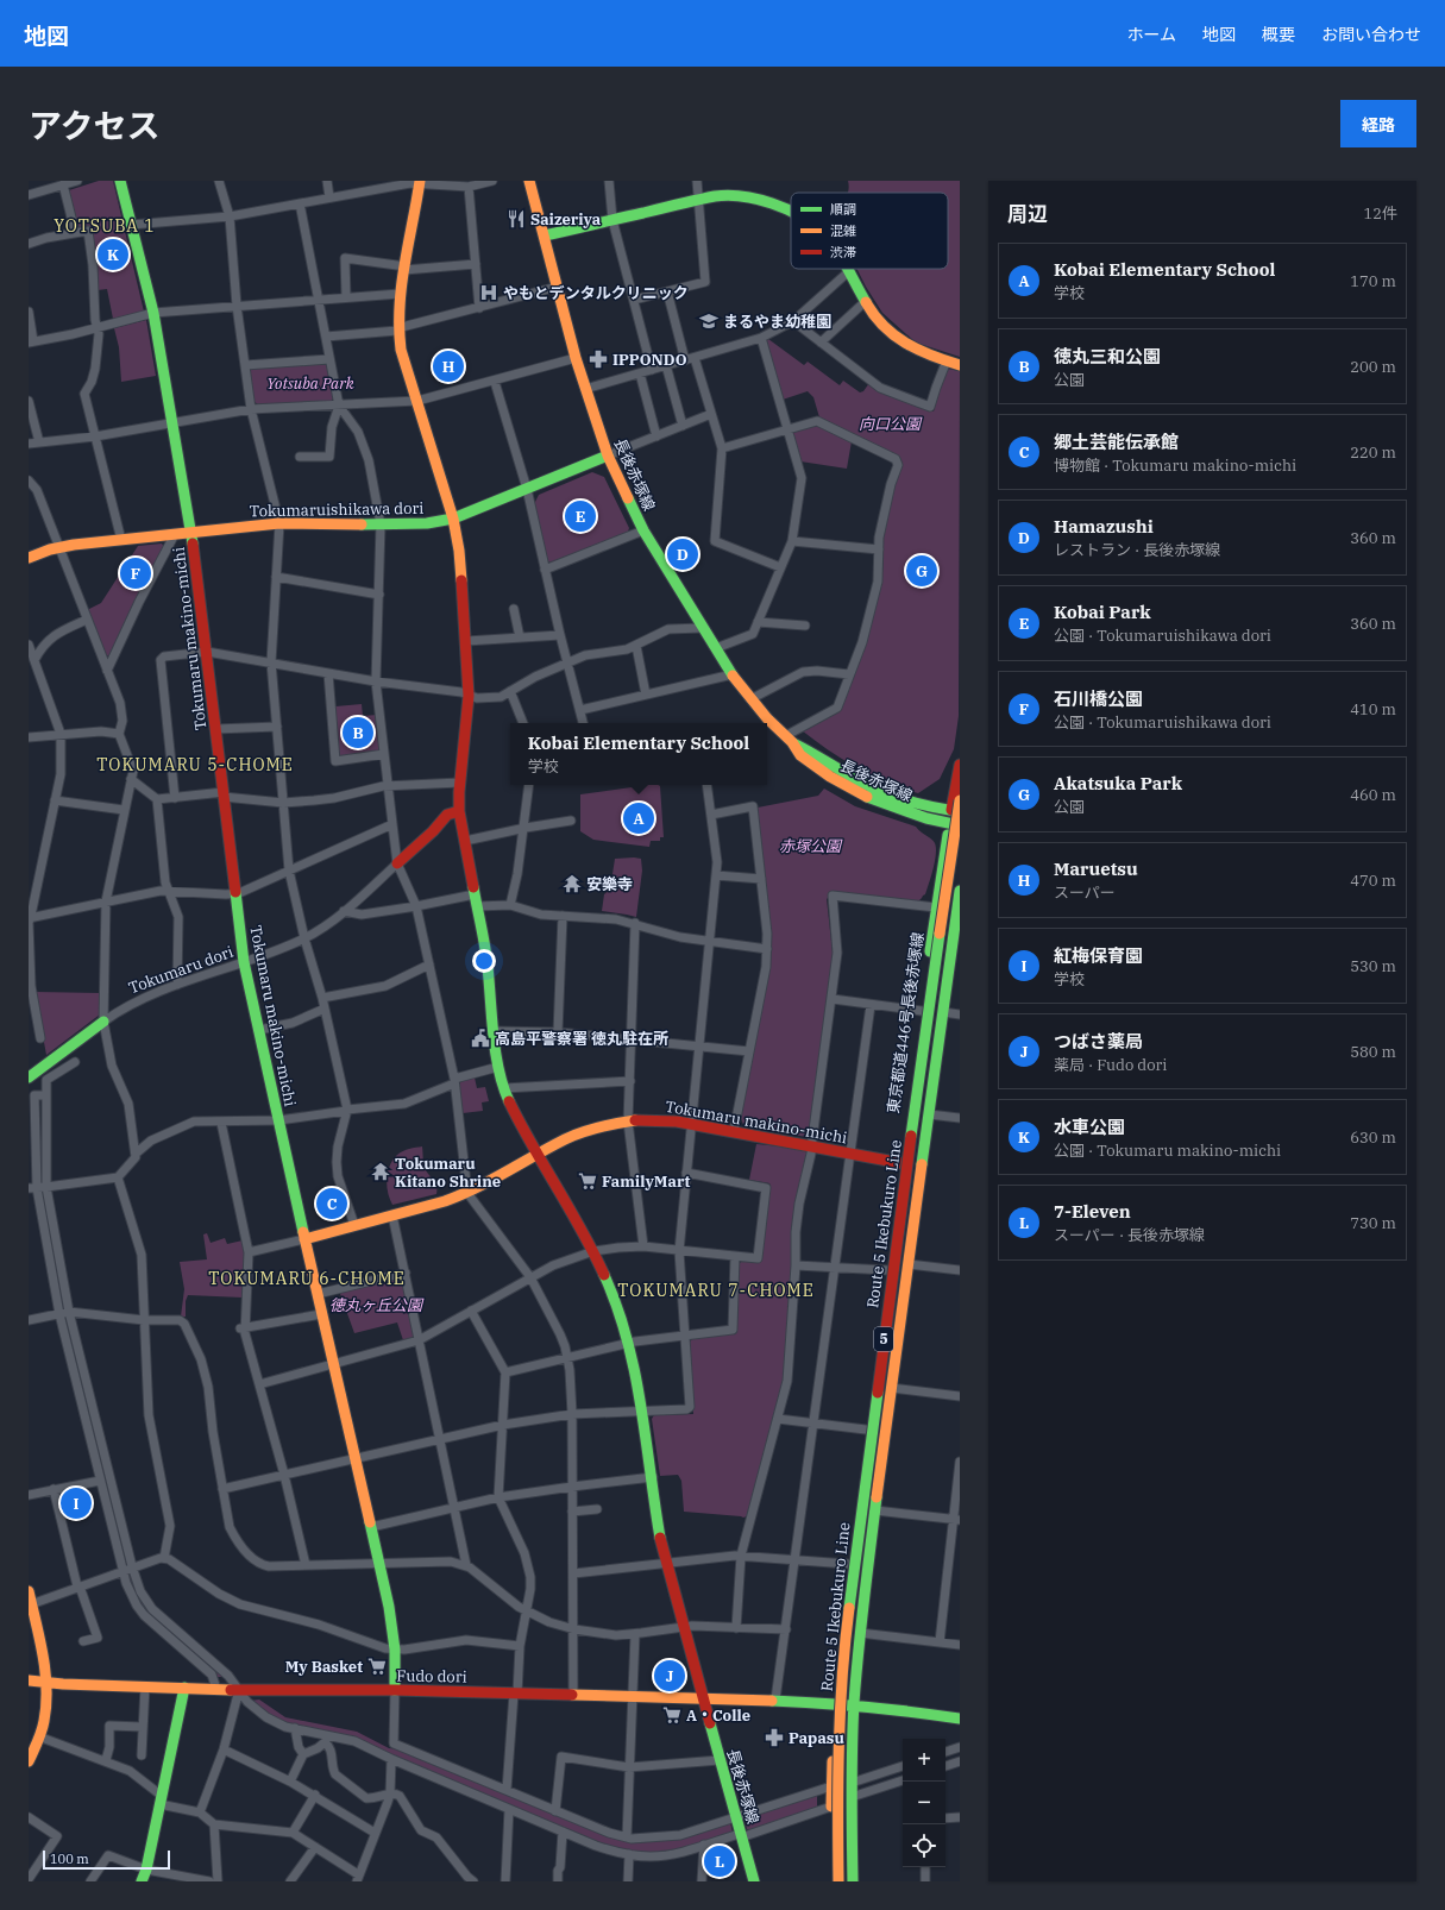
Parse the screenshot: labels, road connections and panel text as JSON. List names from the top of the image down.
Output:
{
  "streets": {
    "main road": [
      "長後赤塚線",
      "Tokumaruishikawa dori",
      "Tokumaru makino-michi",
      "Tokumaru dori",
      "東京都道446号長後赤塚線",
      "Route 5 Ikebukuro Line",
      "5",
      "Fudo dori"
    ]
  },
  "crossings": [
    ["長後赤塚線", "Tokumaruishikawa dori"],
    ["長後赤塚線", "Tokumaru makino-michi"],
    ["長後赤塚線", "Tokumaru dori"],
    ["長後赤塚線", "東京都道446号長後赤塚線"],
    ["長後赤塚線", "Fudo dori"],
    ["Tokumaruishikawa dori", "Tokumaru makino-michi"],
    ["Tokumaru makino-michi", "Tokumaru dori"],
    ["Tokumaru makino-michi", "東京都道446号長後赤塚線"],
    ["東京都道446号長後赤塚線", "Fudo dori"]
  ],
  "districts": [
    "YOTSUBA 1",
    "TOKUMARU 5-CHOME",
    "TOKUMARU 6-CHOME",
    "TOKUMARU 7-CHOME"
  ],
  "parks": [
    "Yotsuba Park",
    "向口公園",
    "赤塚公園",
    "徳丸ヶ丘公園"
  ],
  "places": {
    "restaurant": ["Saizeriya"],
    "hospital": ["やもとデンタルクリニック"],
    "school or university": ["まるやま幼稚園"],
    "pharmacy": ["IPPONDO", "Papasu"],
    "temple": ["安樂寺", "Tokumaru Kitano Shrine"],
    "public building": ["高島平警察署 徳丸駐在所"],
    "supermarket": ["FamilyMart", "My Basket", "A・Colle"]
  },
  "legend": ["順調", "混雑", "渋滞"],
  "scale_bar": "100 m",
  "page": {
    "header": "地図",
    "nav": [
      "ホーム",
      "地図",
      "概要",
      "お問い合わせ"
    ],
    "title": "アクセス",
    "buttons": "経路",
    "heading": ["周辺", "12件"],
    "pins": [
      "K",
      "H",
      "E",
      "D",
      "G",
      "F",
      "B",
      "A",
      "C",
      "I",
      "J",
      "L"
    ],
    "list": [
      {
        "mark": "A",
        "name": "Kobai Elementary School",
        "note": "学校",
        "value": "170 m"
      },
      {
        "mark": "B",
        "name": "徳丸三和公園",
        "note": "公園",
        "value": "200 m"
      },
      {
        "mark": "C",
        "name": "郷土芸能伝承館",
        "note": "博物館 · Tokumaru makino-michi",
        "value": "220 m"
      },
      {
        "mark": "D",
        "name": "Hamazushi",
        "note": "レストラン · 長後赤塚線",
        "value": "360 m"
      },
      {
        "mark": "E",
        "name": "Kobai Park",
        "note": "公園 · Tokumaruishikawa dori",
        "value": "360 m"
      },
      {
        "mark": "F",
        "name": "石川橋公園",
        "note": "公園 · Tokumaruishikawa dori",
        "value": "410 m"
      },
      {
        "mark": "G",
        "name": "Akatsuka Park",
        "note": "公園",
        "value": "460 m"
      },
      {
        "mark": "H",
        "name": "Maruetsu",
        "note": "スーパー",
        "value": "470 m"
      },
      {
        "mark": "I",
        "name": "紅梅保育園",
        "note": "学校",
        "value": "530 m"
      },
      {
        "mark": "J",
        "name": "つばさ薬局",
        "note": "薬局 · Fudo dori",
        "value": "580 m"
      },
      {
        "mark": "K",
        "name": "水車公園",
        "note": "公園 · Tokumaru makino-michi",
        "value": "630 m"
      },
      {
        "mark": "L",
        "name": "7-Eleven",
        "note": "スーパー · 長後赤塚線",
        "value": "730 m"
      }
    ],
    "popup": ["Kobai Elementary School", "学校"],
    "map_buttons": ["+", "−"],
    "scale": "100 m"
  }
}
